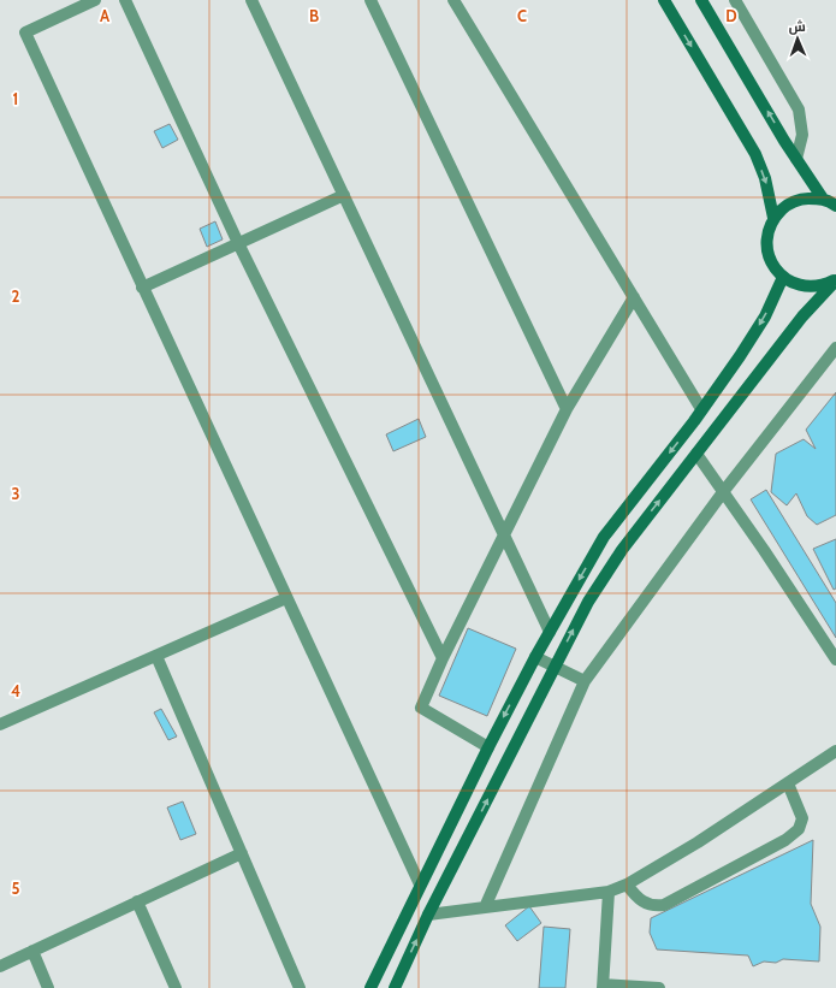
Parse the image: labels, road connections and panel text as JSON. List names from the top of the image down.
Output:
{
  "north": "top",
  "grid": {
    "columns": [
      "A",
      "B",
      "C",
      "D"
    ],
    "rows": [
      "1",
      "2",
      "3",
      "4",
      "5"
    ]
  }
}
